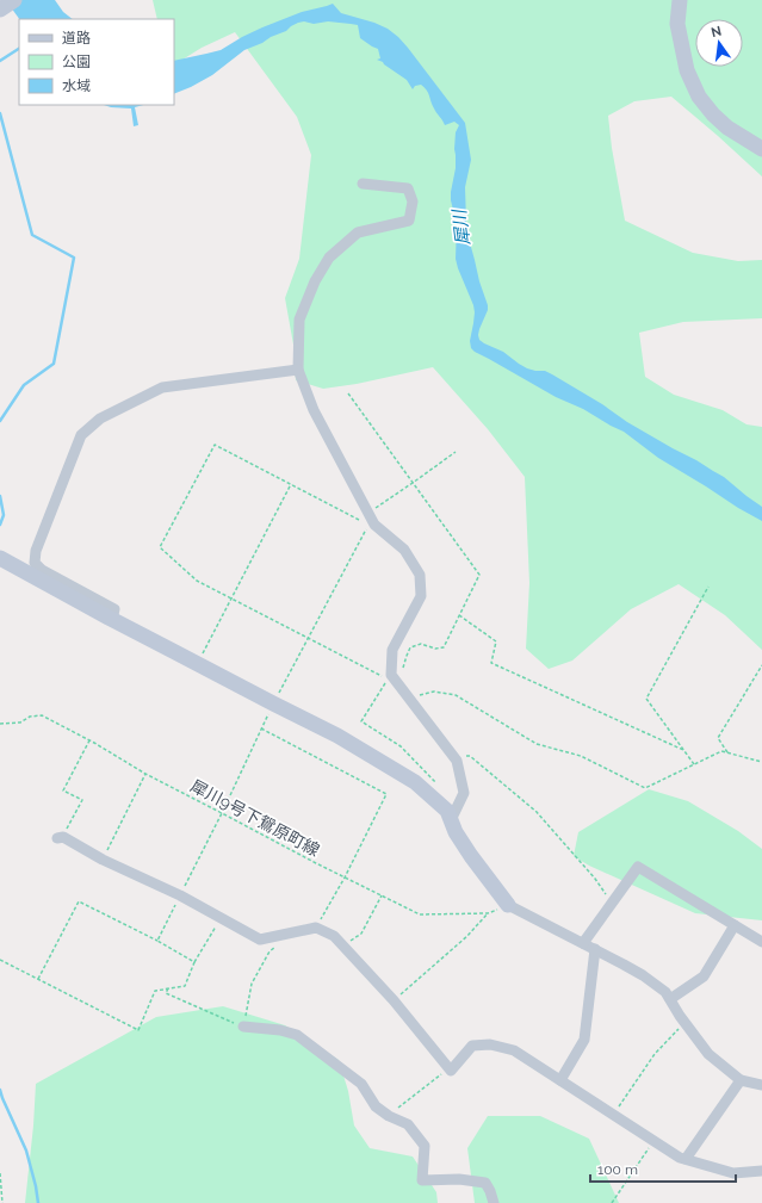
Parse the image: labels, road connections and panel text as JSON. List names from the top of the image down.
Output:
{
  "streets": {
    "path": ["犀川9号下鴛原町線"]
  },
  "water": ["犀川"],
  "legend": ["道路", "公園", "水域"],
  "scale_bar": "100 m",
  "north": "top"
}
